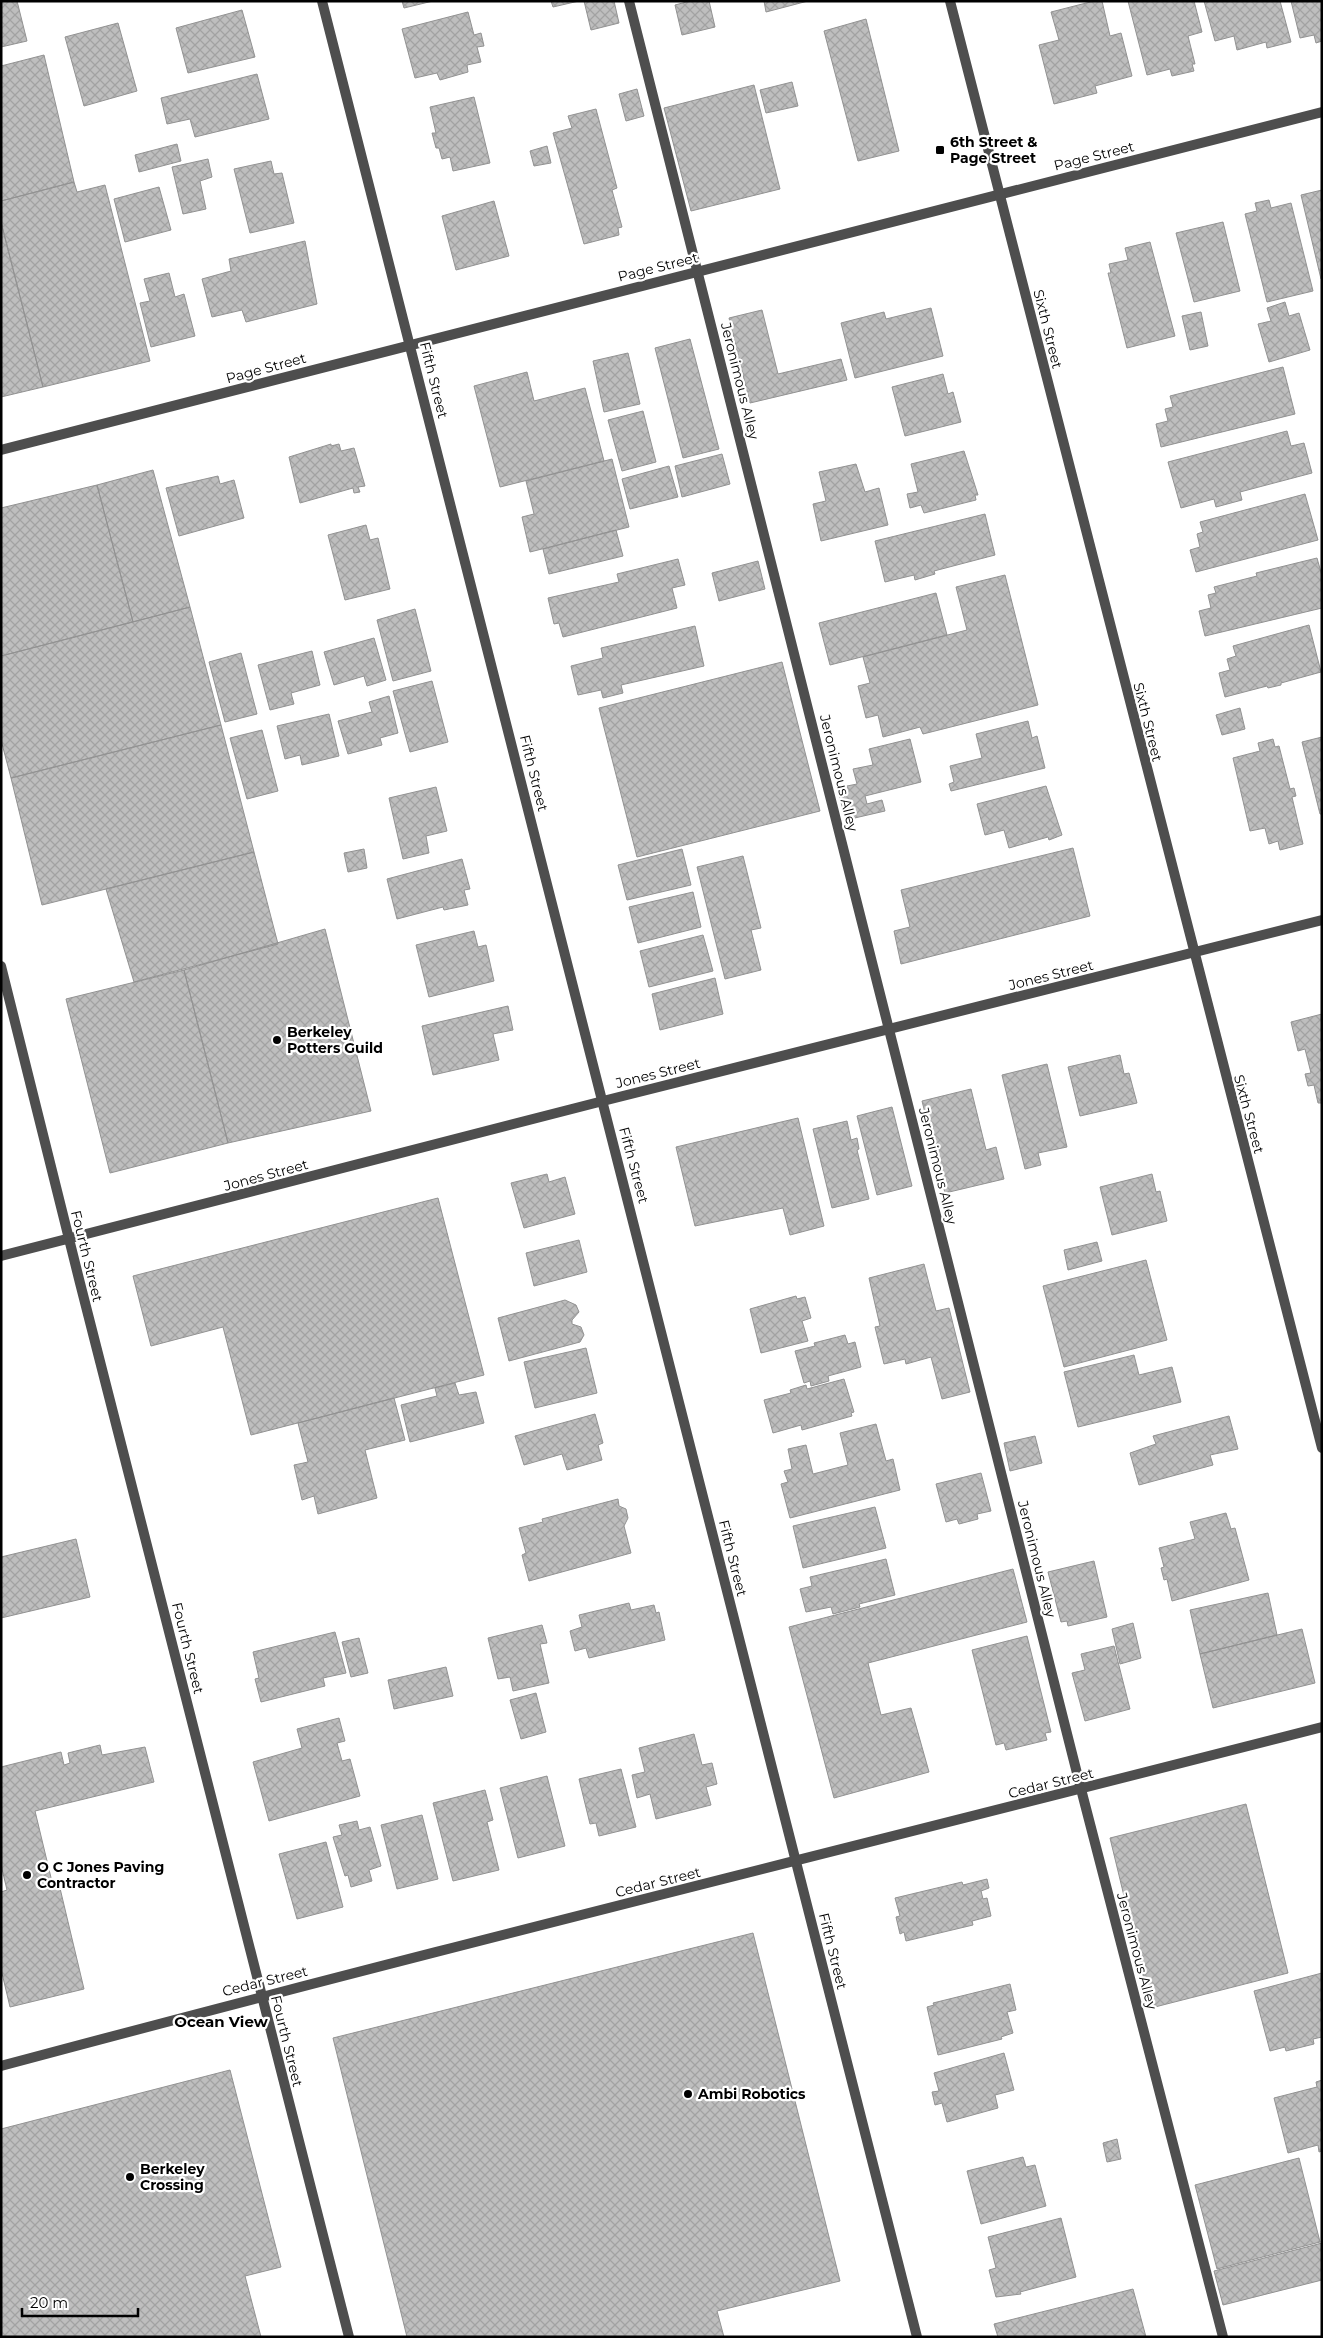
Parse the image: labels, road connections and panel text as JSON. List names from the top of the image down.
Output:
{
  "streets": {
    "street": [
      "Page Street",
      "Sixth Street",
      "Fifth Street",
      "Jeronimous Alley",
      "Jones Street",
      "Fourth Street",
      "Cedar Street"
    ]
  },
  "crossings": [
    ["Page Street", "Sixth Street"],
    ["Page Street", "Fifth Street"],
    ["Page Street", "Jeronimous Alley"],
    ["Sixth Street", "Jones Street"],
    ["Fifth Street", "Jones Street"],
    ["Fifth Street", "Cedar Street"],
    ["Jeronimous Alley", "Jones Street"],
    ["Jeronimous Alley", "Cedar Street"],
    ["Jones Street", "Fourth Street"],
    ["Fourth Street", "Cedar Street"]
  ],
  "districts": ["Ocean View"],
  "places": {
    "transit": ["6th Street & Page Street"],
    "other": [
      "Berkeley Potters Guild",
      "O C Jones Paving Contractor",
      "Ambi Robotics",
      "Berkeley Crossing"
    ]
  },
  "scale_bar": "20 m"
}
